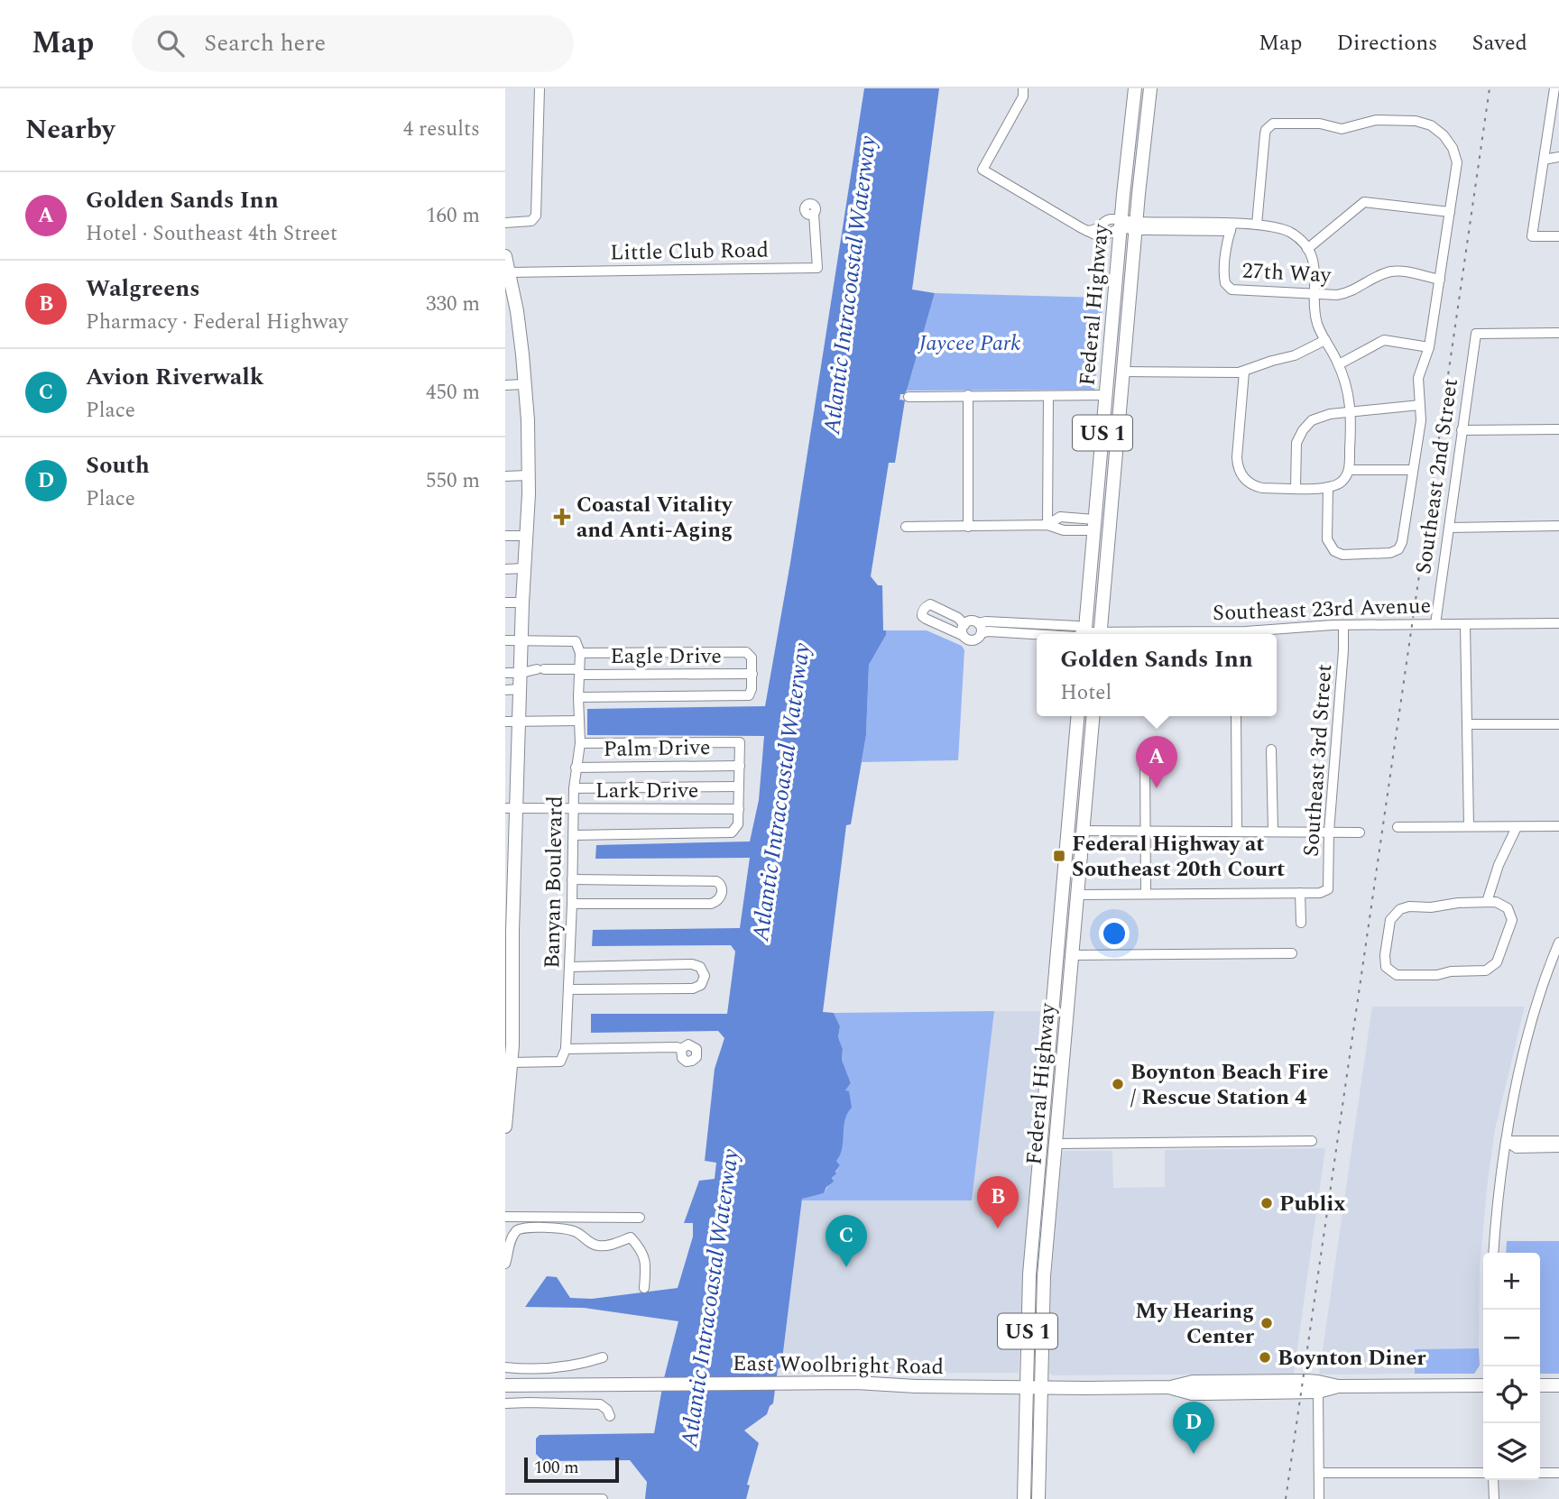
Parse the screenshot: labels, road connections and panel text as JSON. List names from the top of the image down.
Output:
{
  "streets": {
    "main road": ["Federal Highway", "US 1", "East Woolbright Road"],
    "street": [
      "Little Club Road",
      "27th Way",
      "Southeast 2nd Street",
      "Southeast 23rd Avenue",
      "Eagle Drive",
      "Palm Drive",
      "Southeast 3rd Street",
      "Lark Drive",
      "Banyan Boulevard"
    ]
  },
  "crossings": [
    ["Federal Highway", "East Woolbright Road"],
    ["Southeast 2nd Street", "Southeast 23rd Avenue"],
    ["Southeast 23rd Avenue", "Southeast 3rd Street"],
    ["Eagle Drive", "Banyan Boulevard"],
    ["Palm Drive", "Banyan Boulevard"],
    ["Lark Drive", "Banyan Boulevard"]
  ],
  "water": ["Atlantic Intracoastal Waterway"],
  "parks": ["Jaycee Park"],
  "places": {
    "health": ["Coastal Vitality and Anti-Aging"],
    "transit": ["Federal Highway at Southeast 20th Court"],
    "other": [
      "Boynton Beach Fire / Rescue Station 4",
      "Publix",
      "My Hearing Center",
      "Boynton Diner"
    ]
  },
  "scale_bar": "100 m",
  "page": {
    "header": "Map",
    "search": "Search here",
    "nav": ["Map", "Directions", "Saved"],
    "heading": ["Nearby", "4 results"],
    "list": [
      {
        "mark": "A",
        "name": "Golden Sands Inn",
        "note": "Hotel · Southeast 4th Street",
        "value": "160 m"
      },
      {
        "mark": "B",
        "name": "Walgreens",
        "note": "Pharmacy · Federal Highway",
        "value": "330 m"
      },
      {
        "mark": "C",
        "name": "Avion Riverwalk",
        "note": "Place",
        "value": "450 m"
      },
      {
        "mark": "D",
        "name": "South",
        "note": "Place",
        "value": "550 m"
      }
    ],
    "popup": ["Golden Sands Inn", "Hotel"],
    "pins": [
      "A",
      "B",
      "C",
      "D"
    ],
    "map_buttons": ["+", "−"],
    "scale": "100 m"
  }
}
